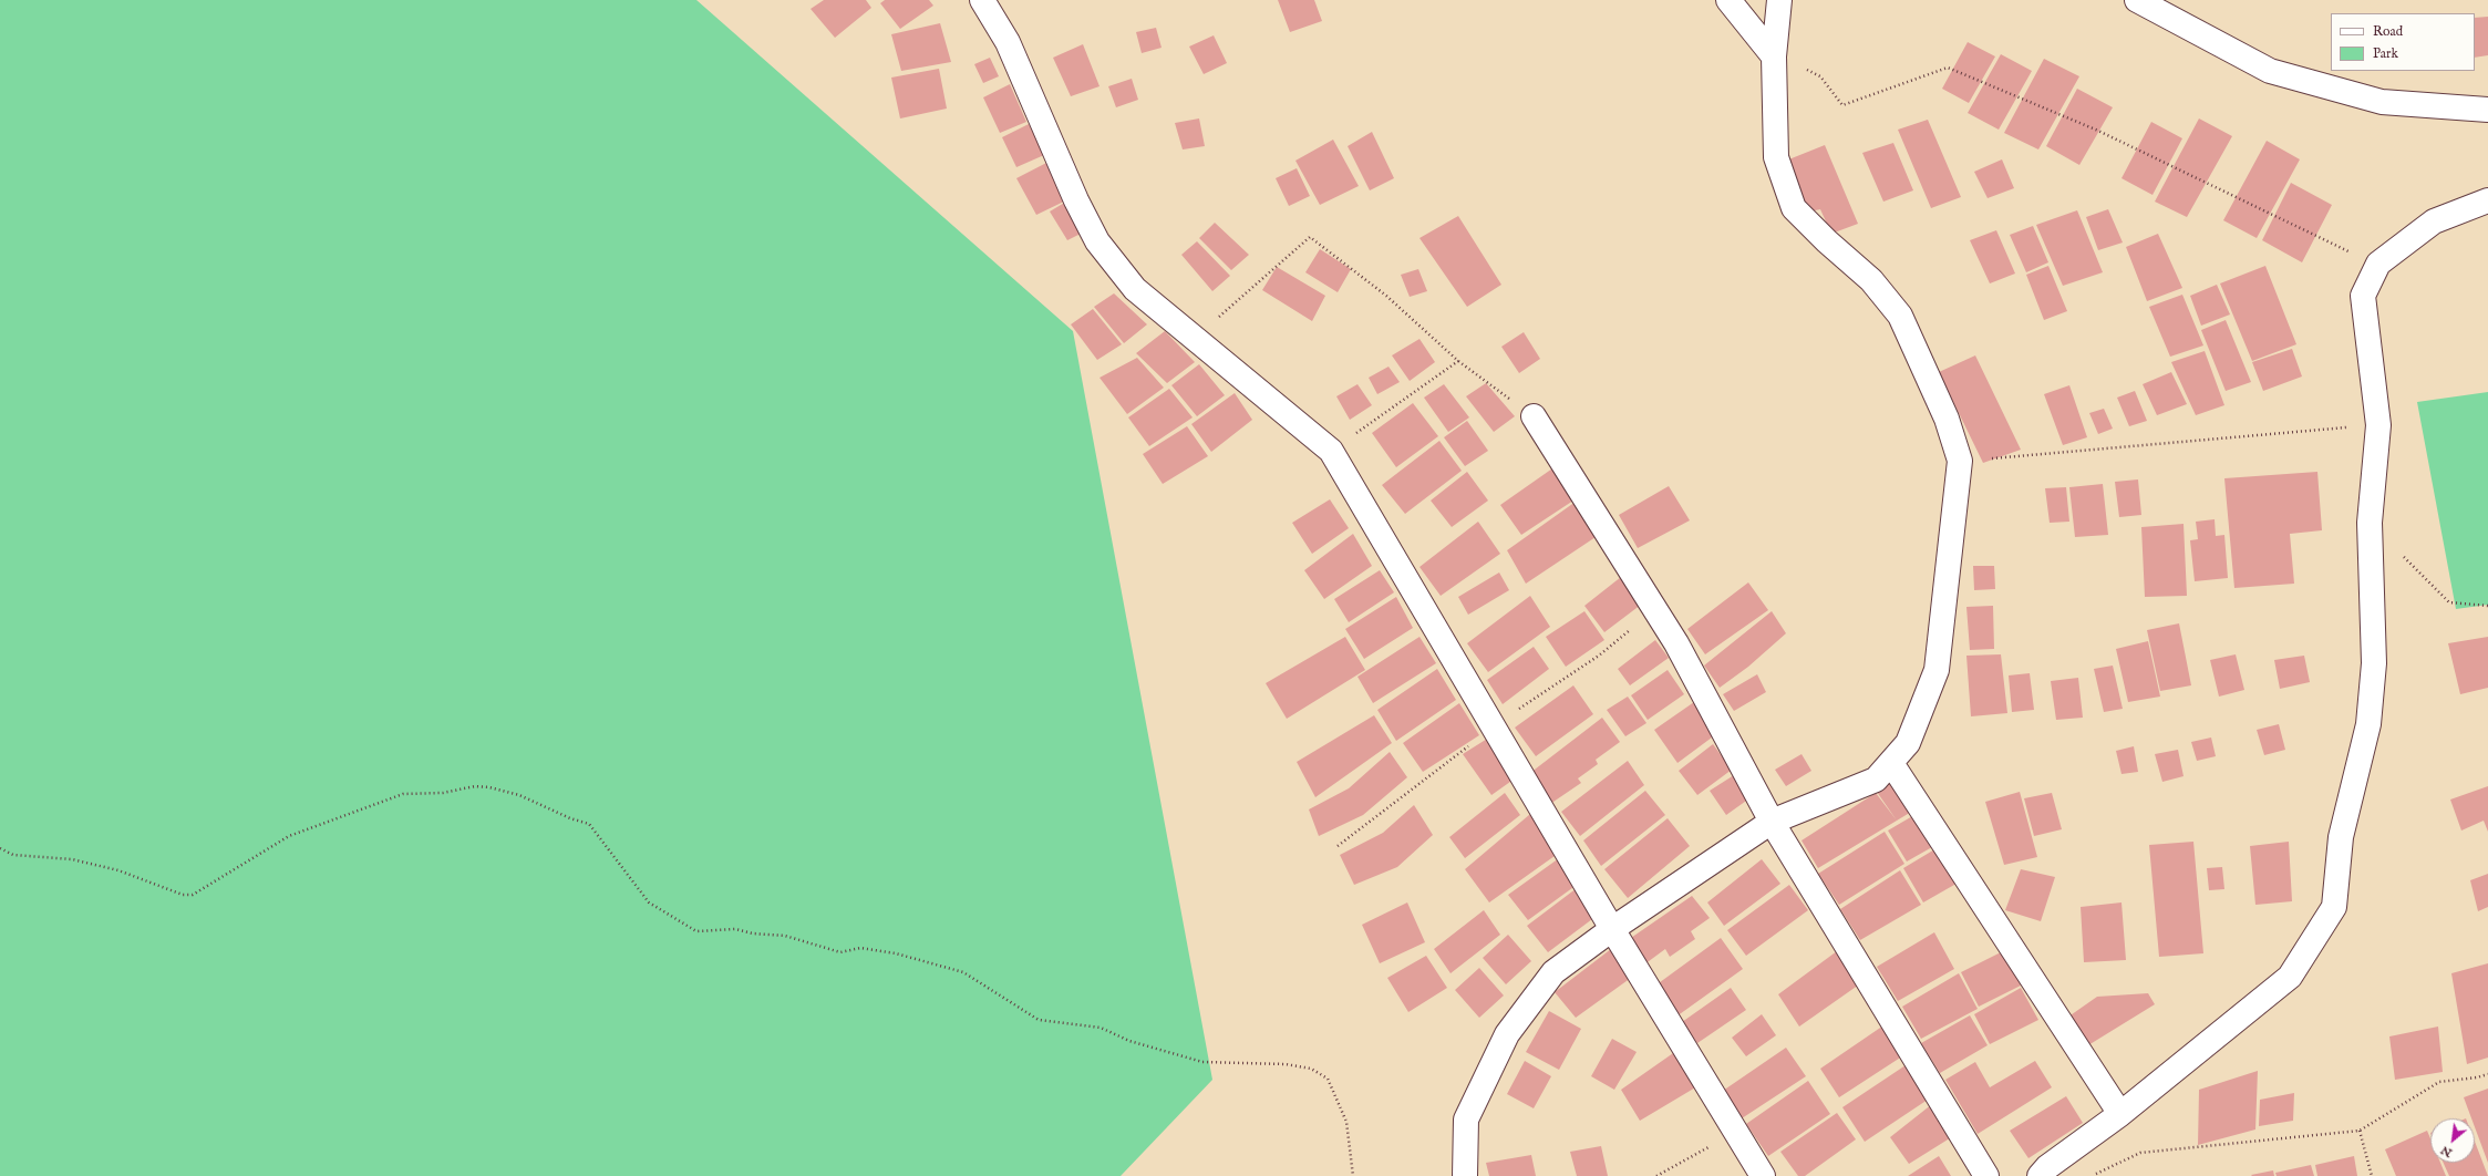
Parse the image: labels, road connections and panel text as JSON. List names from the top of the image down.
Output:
{
  "legend": ["Road", "Park"],
  "north": "bottom left"
}
